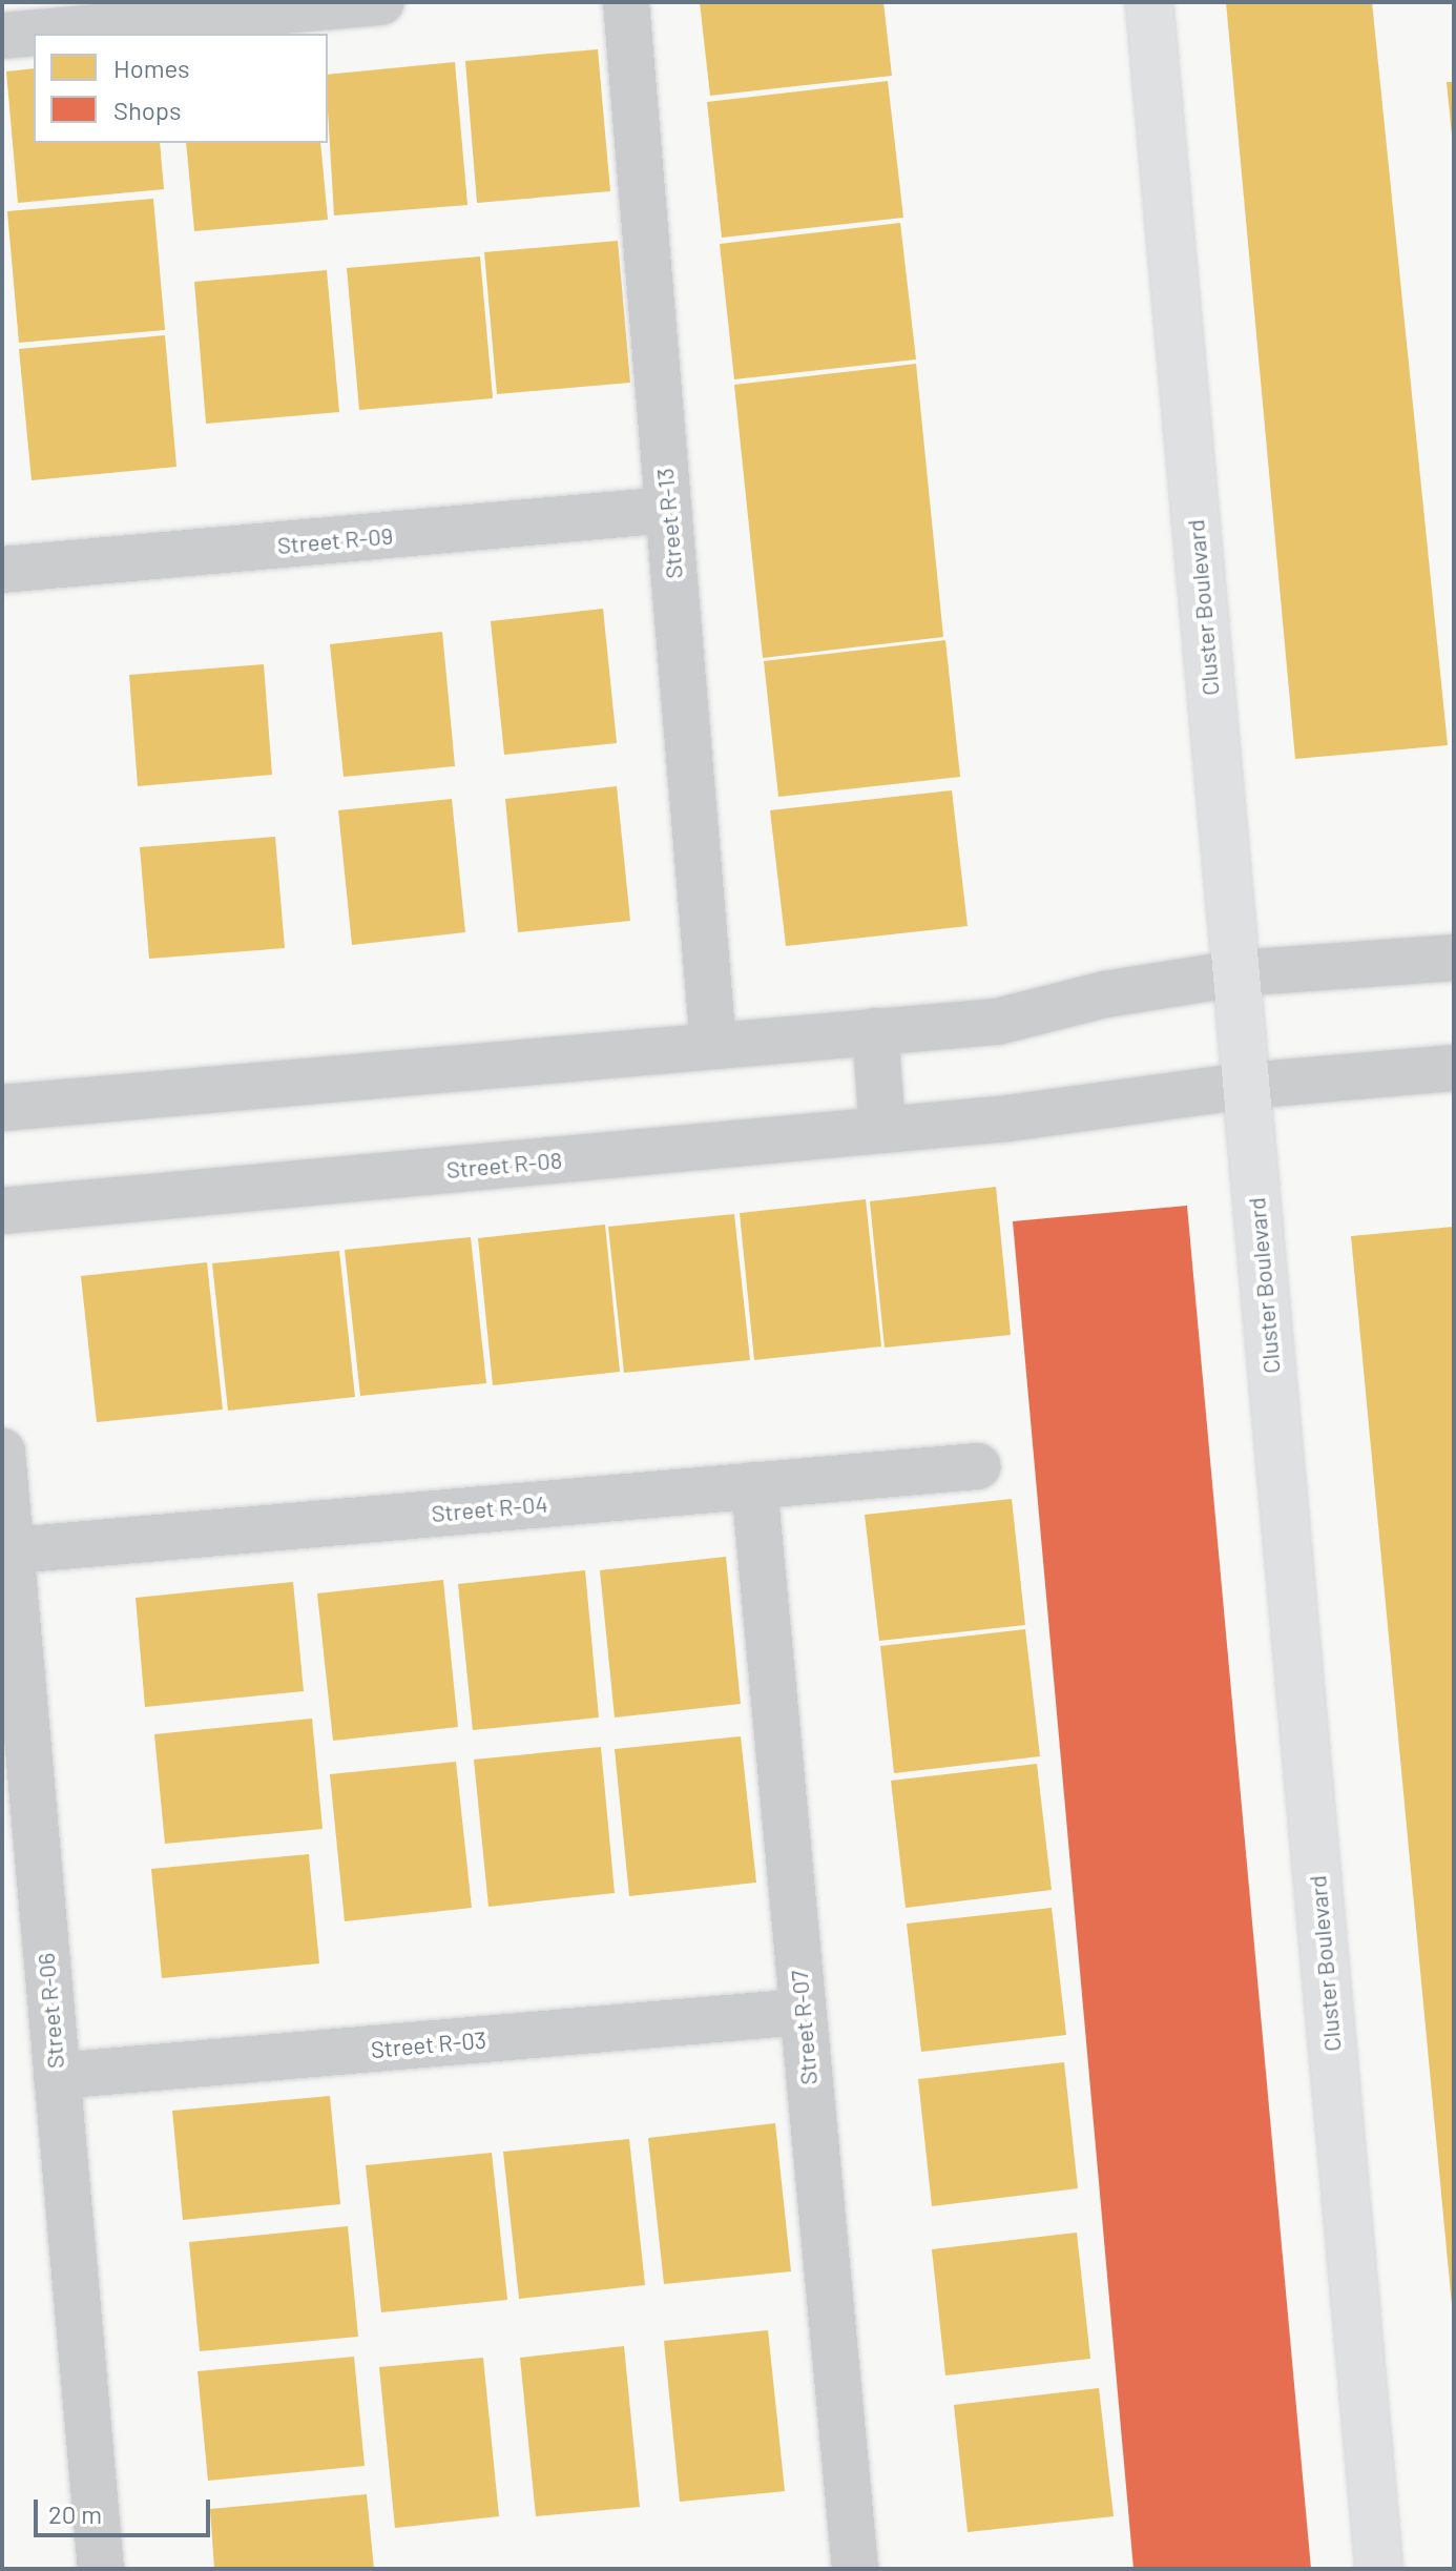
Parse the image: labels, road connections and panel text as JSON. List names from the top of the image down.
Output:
{
  "streets": {
    "street": [
      "Street R-13",
      "Street R-09",
      "Cluster Boulevard",
      "Street R-08",
      "Street R-04",
      "Street R-06",
      "Street R-07",
      "Street R-03"
    ]
  },
  "crossings": [
    ["Street R-13", "Street R-09"],
    ["Cluster Boulevard", "Street R-08"],
    ["Street R-04", "Street R-06"],
    ["Street R-04", "Street R-07"],
    ["Street R-06", "Street R-03"],
    ["Street R-07", "Street R-03"]
  ],
  "legend": ["Homes", "Shops"],
  "scale_bar": "20 m"
}
